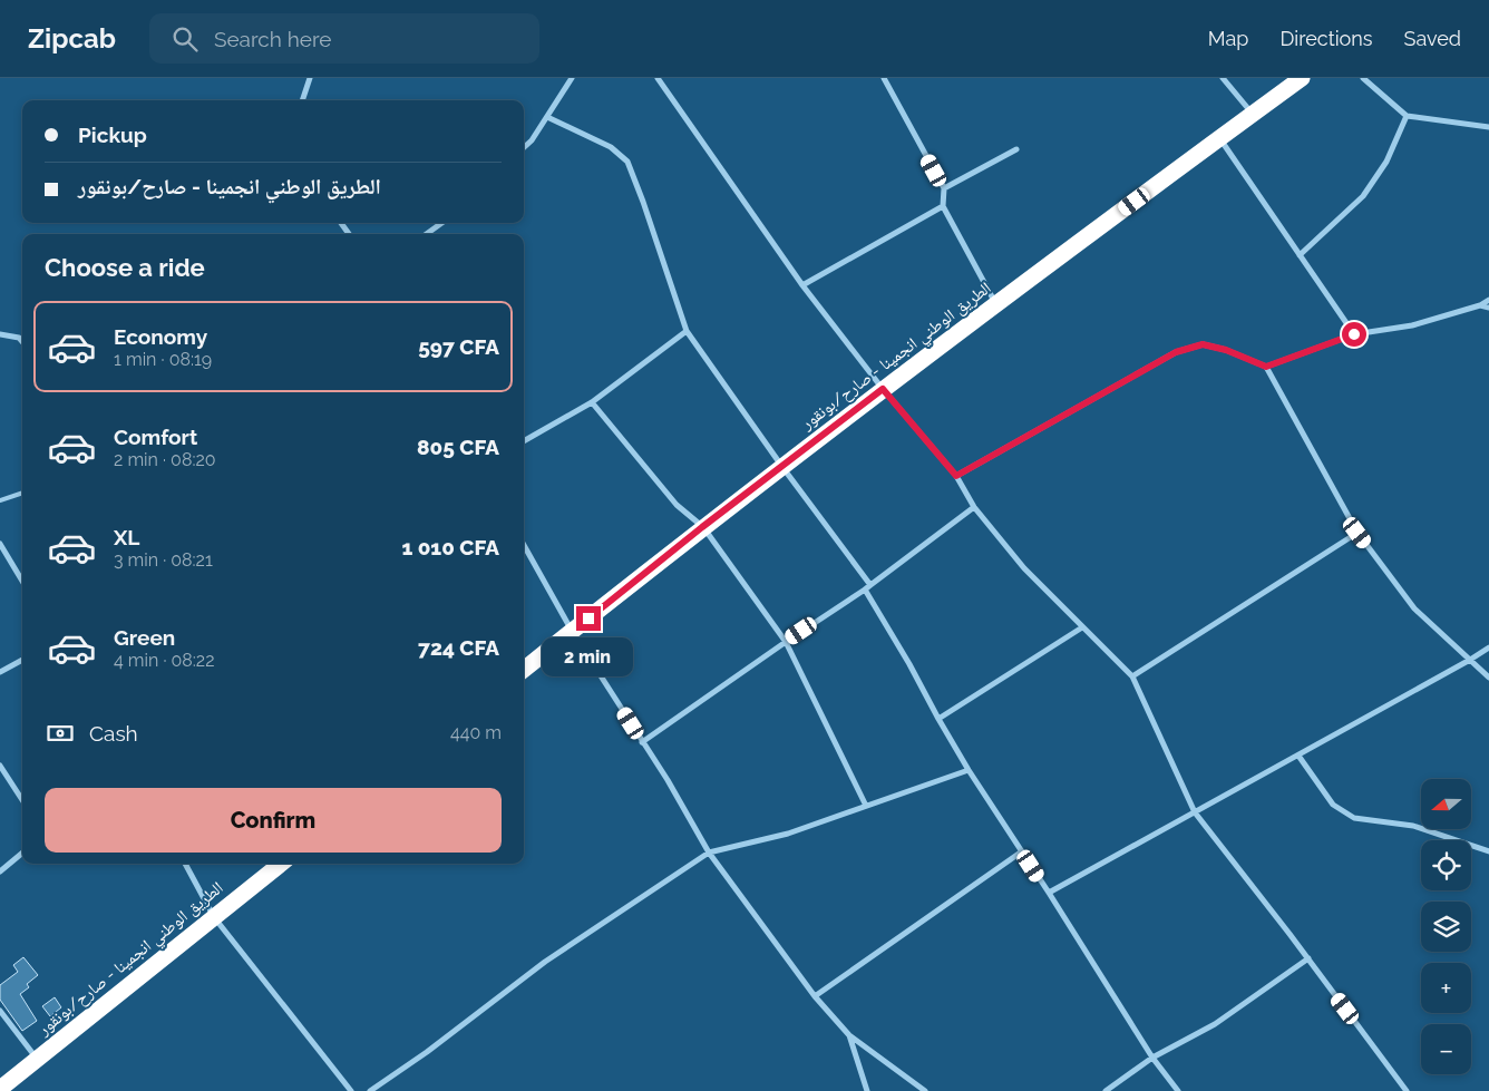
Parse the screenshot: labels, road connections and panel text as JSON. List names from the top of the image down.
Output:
{
  "streets": {
    "highway": ["الطريق الوطني انجمينا - صارح/بونقور"]
  },
  "north": "left",
  "page": {
    "header": "Zipcab",
    "search": "Search here",
    "nav": ["Map", "Directions", "Saved"],
    "banner": ["Pickup", "الطريق الوطني انجمينا - صارح/بونقور"],
    "heading": "Choose a ride",
    "list": [
      {
        "name": "Economy",
        "note": "1 min · 08:19",
        "value": "597 CFA"
      },
      {
        "name": "Comfort",
        "note": "2 min · 08:20",
        "value": "805 CFA"
      },
      {
        "name": "XL",
        "note": "3 min · 08:21",
        "value": "1 010 CFA"
      },
      {
        "name": "Green",
        "note": "4 min · 08:22",
        "value": "724 CFA"
      }
    ],
    "bubble": "2 min",
    "pay": ["Cash", "440 m"],
    "buttons": "Confirm",
    "map_buttons": ["+", "−"]
  }
}
